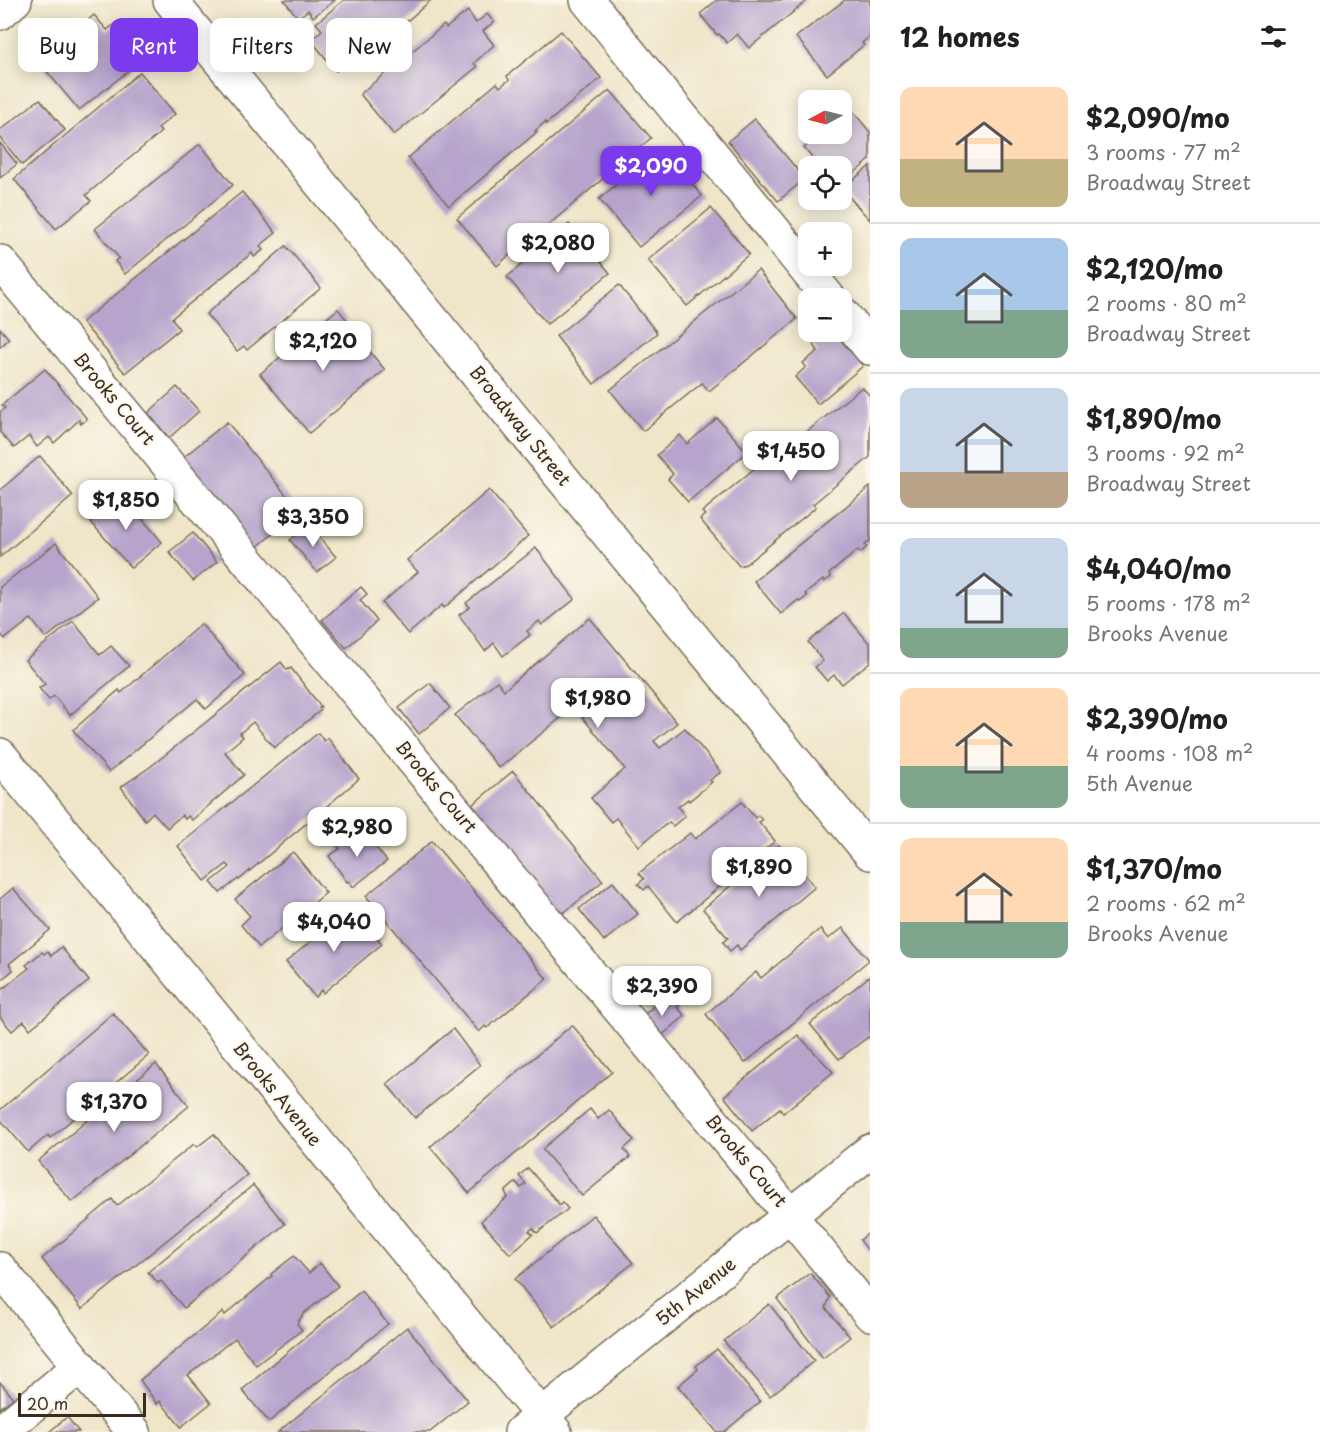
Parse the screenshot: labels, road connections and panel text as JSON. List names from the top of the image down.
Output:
{
  "streets": {
    "street": [
      "Brooks Court",
      "Broadway Street",
      "Brooks Avenue",
      "5th Avenue"
    ]
  },
  "crossings": [
    ["Brooks Court", "5th Avenue"],
    ["Brooks Avenue", "5th Avenue"]
  ],
  "scale_bar": "20 m",
  "north": "left",
  "page": {
    "heading": "12 homes",
    "chip": [
      "Buy",
      "Rent",
      "Filters",
      "New"
    ],
    "list": [
      {
        "name": "$2,090/mo",
        "note": "3 rooms · 77 m² · Broadway Street"
      },
      {
        "name": "$2,120/mo",
        "note": "2 rooms · 80 m² · Broadway Street"
      },
      {
        "name": "$1,890/mo",
        "note": "3 rooms · 92 m² · Broadway Street"
      },
      {
        "name": "$4,040/mo",
        "note": "5 rooms · 178 m² · Brooks Avenue"
      },
      {
        "name": "$2,390/mo",
        "note": "4 rooms · 108 m² · 5th Avenue"
      },
      {
        "name": "$1,370/mo",
        "note": "2 rooms · 62 m² · Brooks Avenue"
      }
    ],
    "map_buttons": ["+", "−"],
    "price": [
      "$2,090",
      "$2,080",
      "$2,120",
      "$1,450",
      "$1,850",
      "$3,350",
      "$1,980",
      "$2,980",
      "$1,890",
      "$4,040",
      "$2,390",
      "$1,370"
    ],
    "scale": "20 m"
  }
}
